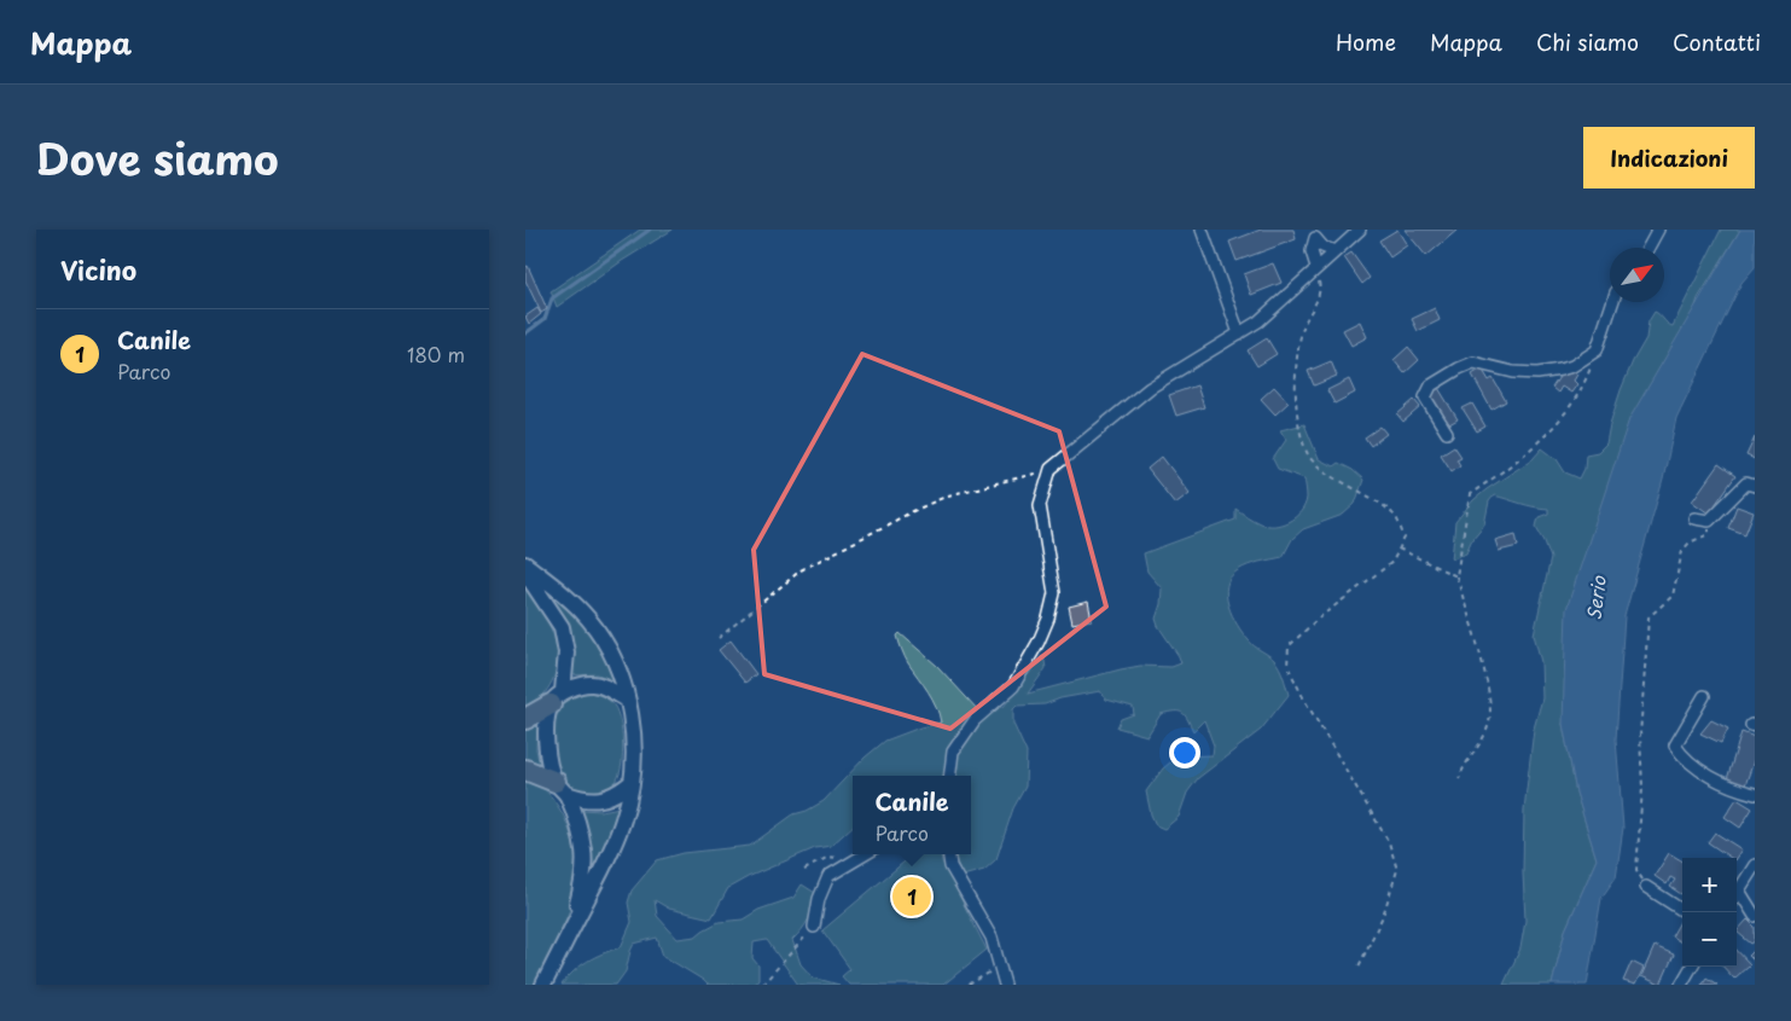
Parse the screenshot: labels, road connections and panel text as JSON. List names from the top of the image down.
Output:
{
  "water": ["Serio"],
  "north": "top right",
  "page": {
    "header": "Mappa",
    "nav": [
      "Home",
      "Mappa",
      "Chi siamo",
      "Contatti"
    ],
    "title": "Dove siamo",
    "buttons": "Indicazioni",
    "heading": "Vicino",
    "list": [
      {
        "mark": "1",
        "name": "Canile",
        "note": "Parco",
        "value": "180 m"
      }
    ],
    "popup": ["Canile", "Parco"],
    "map_buttons": ["+", "−"],
    "pins": "1"
  }
}
